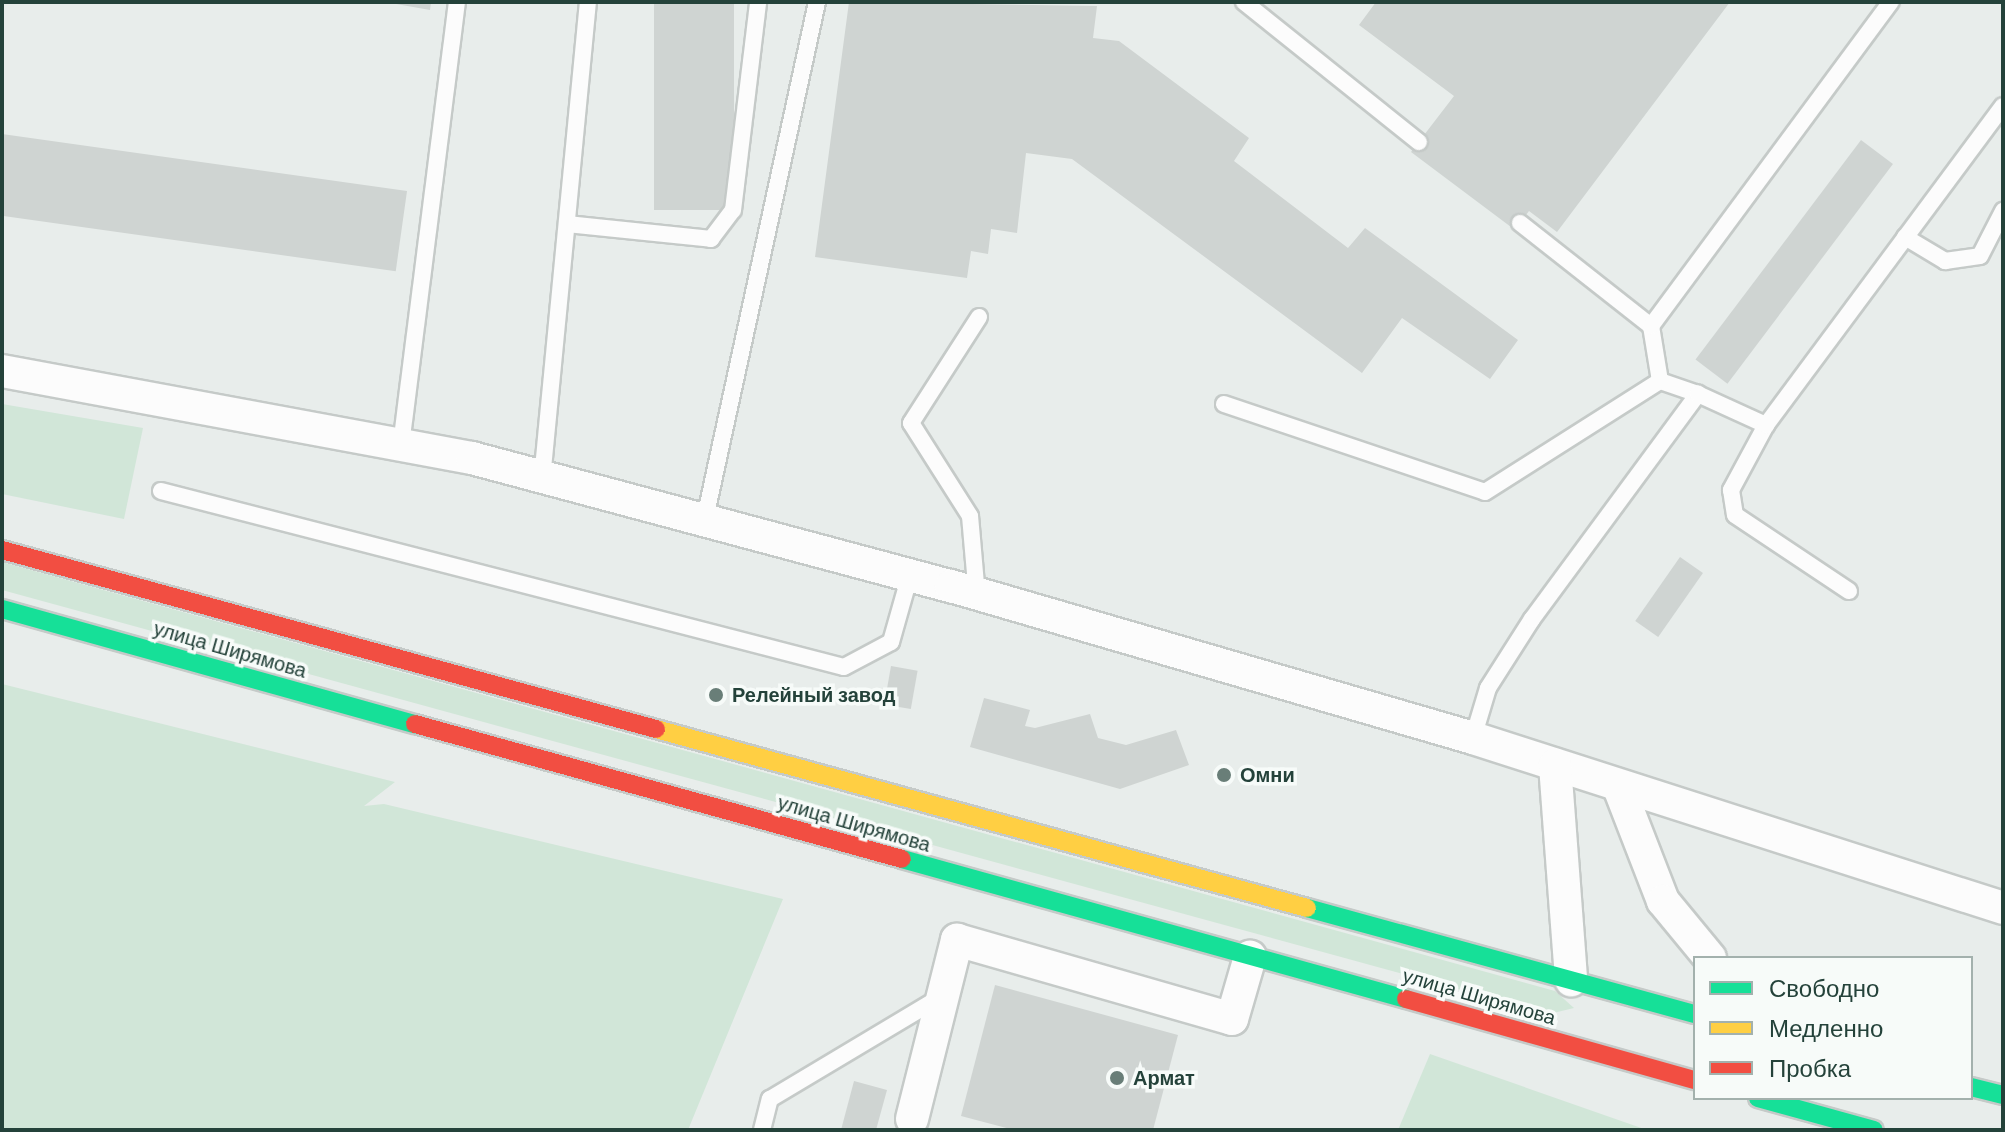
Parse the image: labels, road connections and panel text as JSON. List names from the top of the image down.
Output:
{
  "streets": {
    "main road": ["улица Ширямова"]
  },
  "places": ["Релейный завод", "Омни", "Армат"],
  "legend": ["Свободно", "Медленно", "Пробка"]
}
